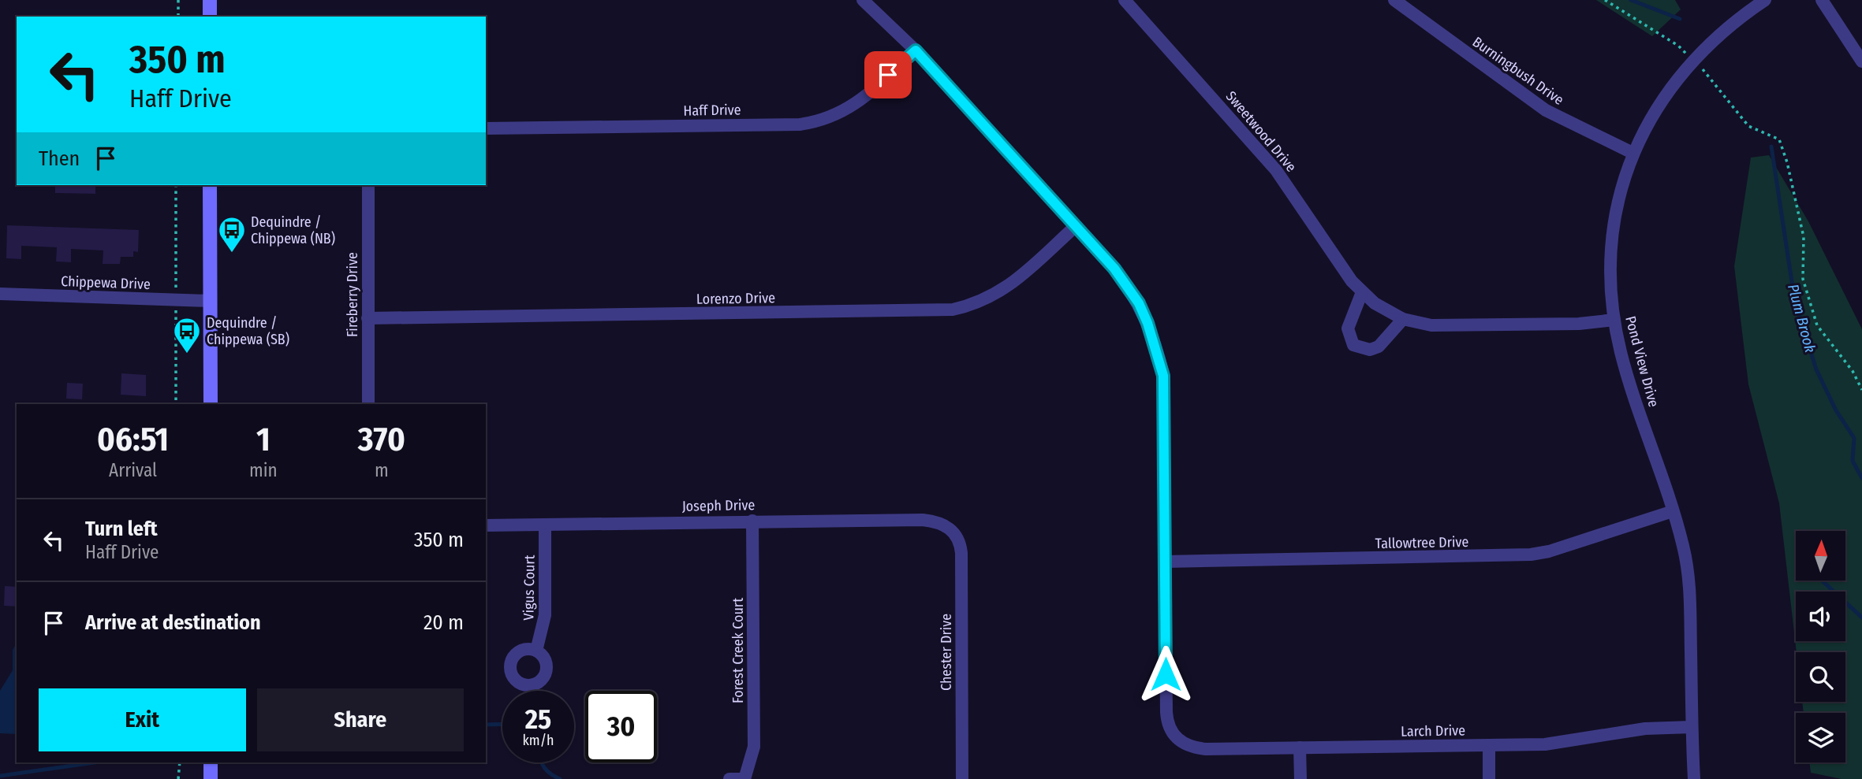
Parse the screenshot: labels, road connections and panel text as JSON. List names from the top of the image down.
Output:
{
  "streets": {
    "street": [
      "Burningbush Drive",
      "Haff Drive",
      "Sweetwood Drive",
      "Chippewa Drive",
      "Fireberry Drive",
      "Lorenzo Drive",
      "Pond View Drive",
      "Joseph Drive",
      "Tallowtree Drive",
      "Vigus Court",
      "Forest Creek Court",
      "Chester Drive",
      "Larch Drive"
    ]
  },
  "crossings": [
    ["Burningbush Drive", "Pond View Drive"],
    ["Sweetwood Drive", "Pond View Drive"],
    ["Fireberry Drive", "Lorenzo Drive"],
    ["Pond View Drive", "Tallowtree Drive"],
    ["Pond View Drive", "Larch Drive"],
    ["Joseph Drive", "Vigus Court"],
    ["Joseph Drive", "Forest Creek Court"],
    ["Joseph Drive", "Chester Drive"],
    ["Tallowtree Drive", "Larch Drive"]
  ],
  "water": ["Plum Brook"],
  "places": {
    "bus stop": ["Dequindre / Chippewa (NB)", "Dequindre / Chippewa (SB)"]
  },
  "north": "top",
  "page": {
    "turn": ["350 m", "Haff Drive"],
    "then": "Then",
    "eta": [
      "06:51",
      "Arrival",
      "1",
      "min",
      "370",
      "m"
    ],
    "list": [
      {
        "name": "Turn left",
        "note": "Haff Drive",
        "value": "350 m"
      },
      {
        "name": "Arrive at destination",
        "value": "20 m"
      }
    ],
    "buttons": ["Exit", "Share"],
    "speed": "25 km/h",
    "limit": "30"
  }
}
